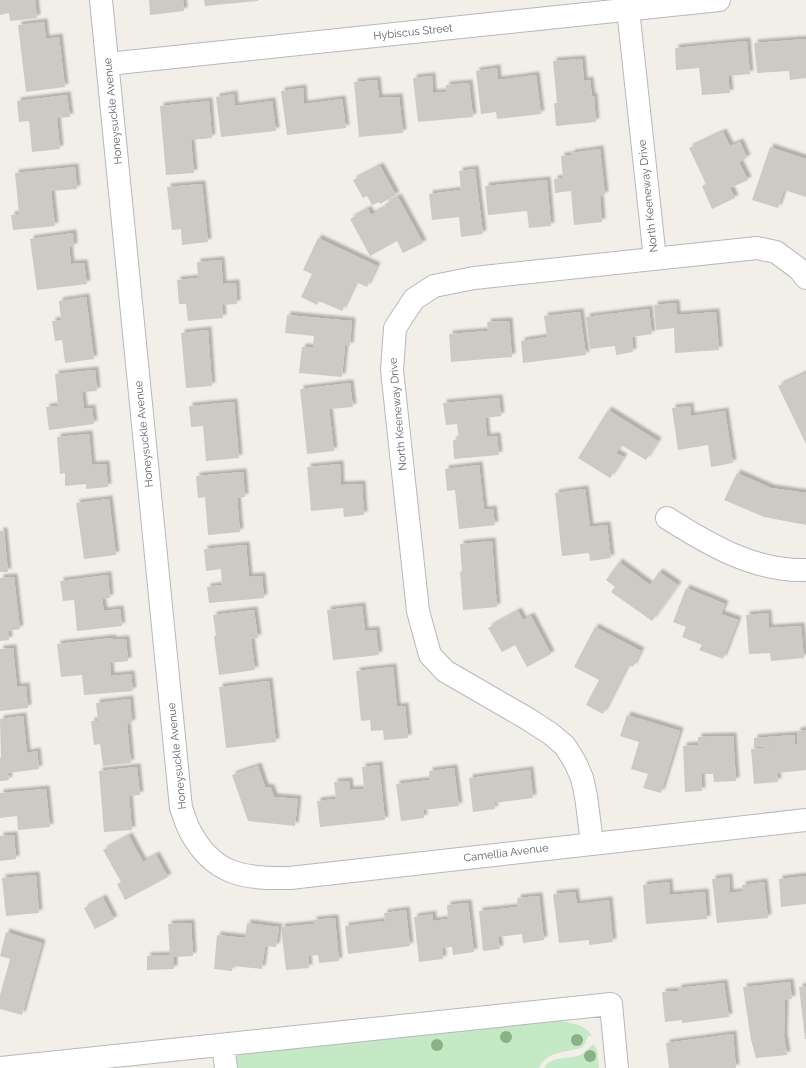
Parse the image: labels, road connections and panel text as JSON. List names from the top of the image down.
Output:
{
  "streets": {
    "street": [
      "Hybiscus Street",
      "Honeysuckle Avenue",
      "North Keeneway Drive",
      "Camellia Avenue"
    ]
  },
  "crossings": [
    ["Hybiscus Street", "Honeysuckle Avenue"],
    ["Hybiscus Street", "North Keeneway Drive"],
    ["Honeysuckle Avenue", "Camellia Avenue"],
    ["North Keeneway Drive", "Camellia Avenue"]
  ]
}
